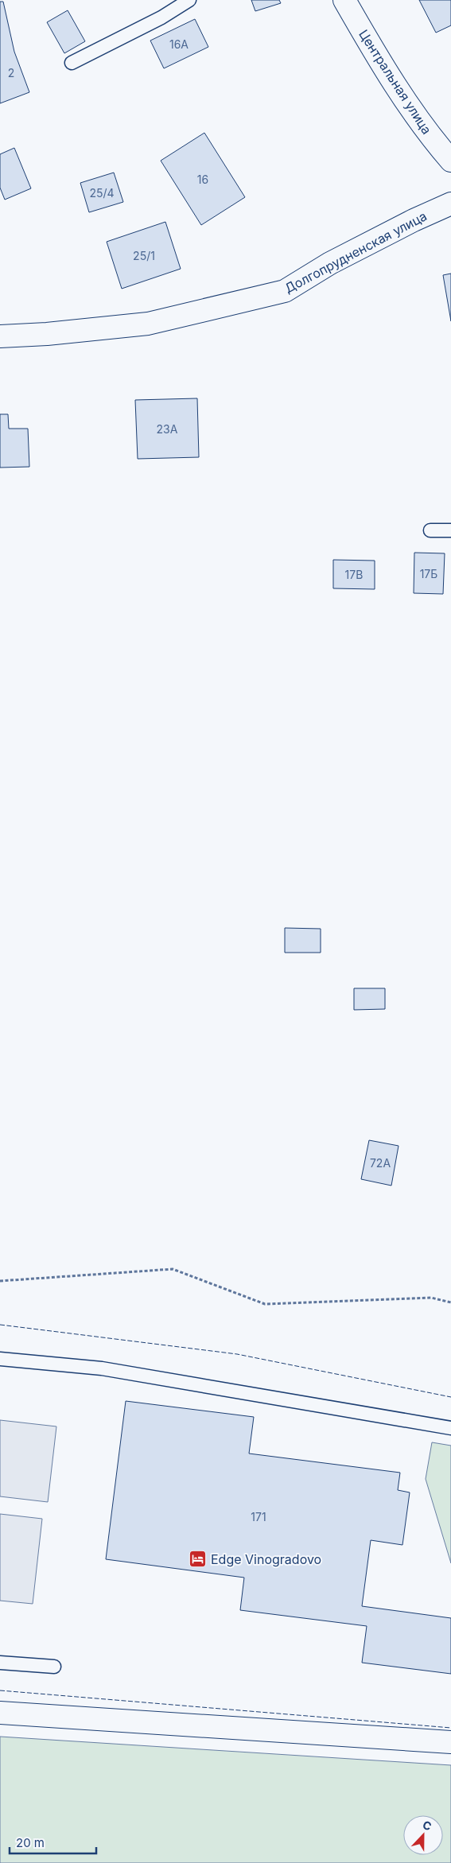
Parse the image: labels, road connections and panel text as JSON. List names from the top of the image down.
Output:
{
  "streets": {
    "street": ["Центральная улица", "Долгопрудненская улица"]
  },
  "places": {
    "hotel": ["Edge Vinogradovo"]
  },
  "house_numbers": [
    "16А",
    "2",
    "16",
    "25/4",
    "25/1",
    "23А",
    "17Б",
    "17В",
    "72А",
    "171"
  ],
  "scale_bar": "20 m",
  "north": "top"
}
